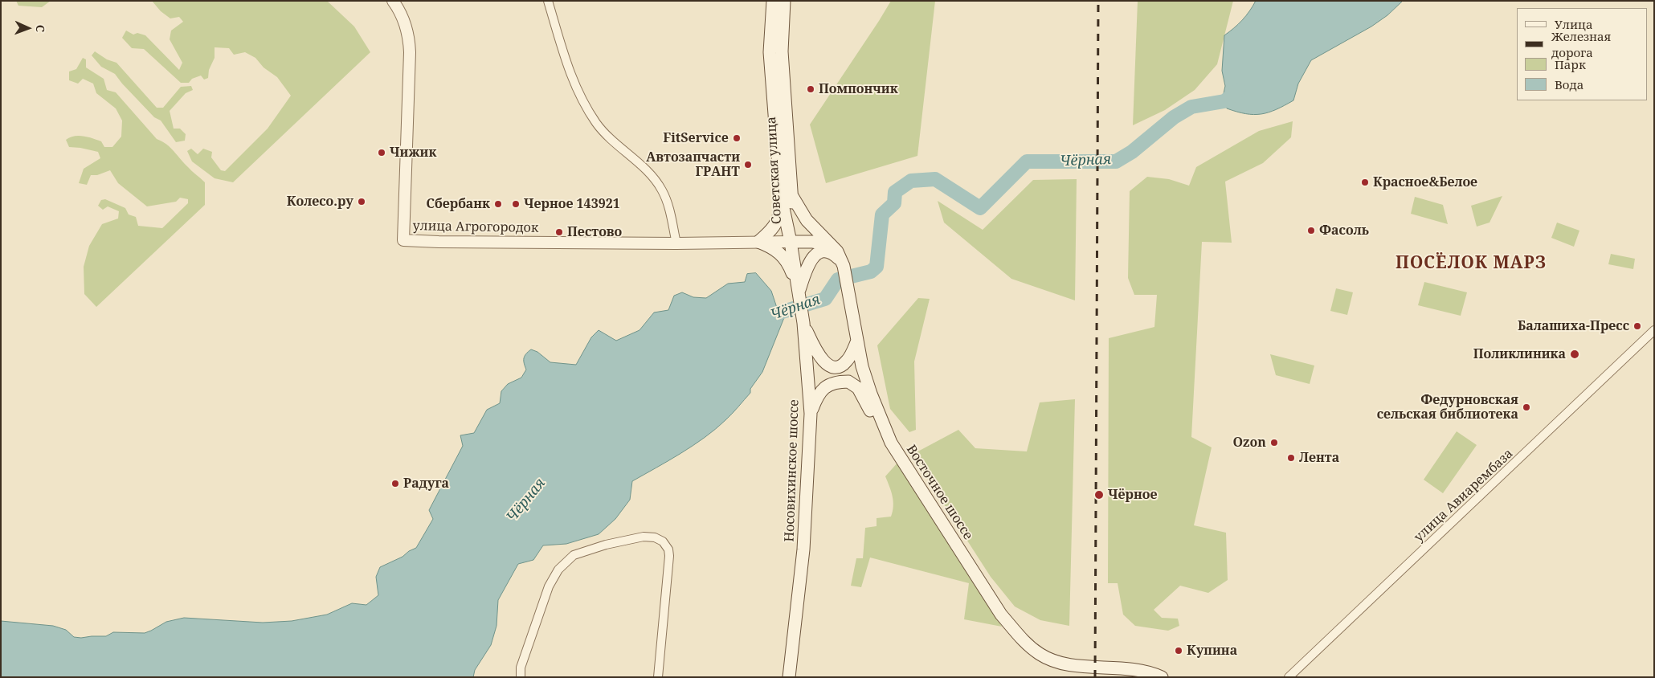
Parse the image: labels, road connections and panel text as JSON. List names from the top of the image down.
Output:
{
  "streets": {
    "main road": ["Советская улица", "Носовихинское шоссе", "Восточное шоссе"],
    "street": ["улица Агрогородок", "улица Авиарембаза"]
  },
  "crossings": [
    ["Советская улица", "улица Агрогородок"],
    ["Советская улица", "Носовихинское шоссе"],
    ["Советская улица", "Восточное шоссе"],
    ["улица Агрогородок", "Носовихинское шоссе"]
  ],
  "districts": ["ПОСЁЛОК МАРЗ"],
  "water": ["Чёрная"],
  "places": [
    "Помпончик",
    "FitService",
    "Чижик",
    "Автозапчасти ГРАНТ",
    "Красное&Белое",
    "Колесо.ру",
    "Сбербанк",
    "Черное 143921",
    "Фасоль",
    "Пестово",
    "Балашиха-Пресс",
    "Поликлиника",
    "Федурновская сельская библиотека",
    "Ozon",
    "Лента",
    "Радуга",
    "Чёрное",
    "Купина"
  ],
  "legend": [
    "Улица",
    "Железная дорога",
    "Парк",
    "Вода"
  ],
  "north": "right"
}
